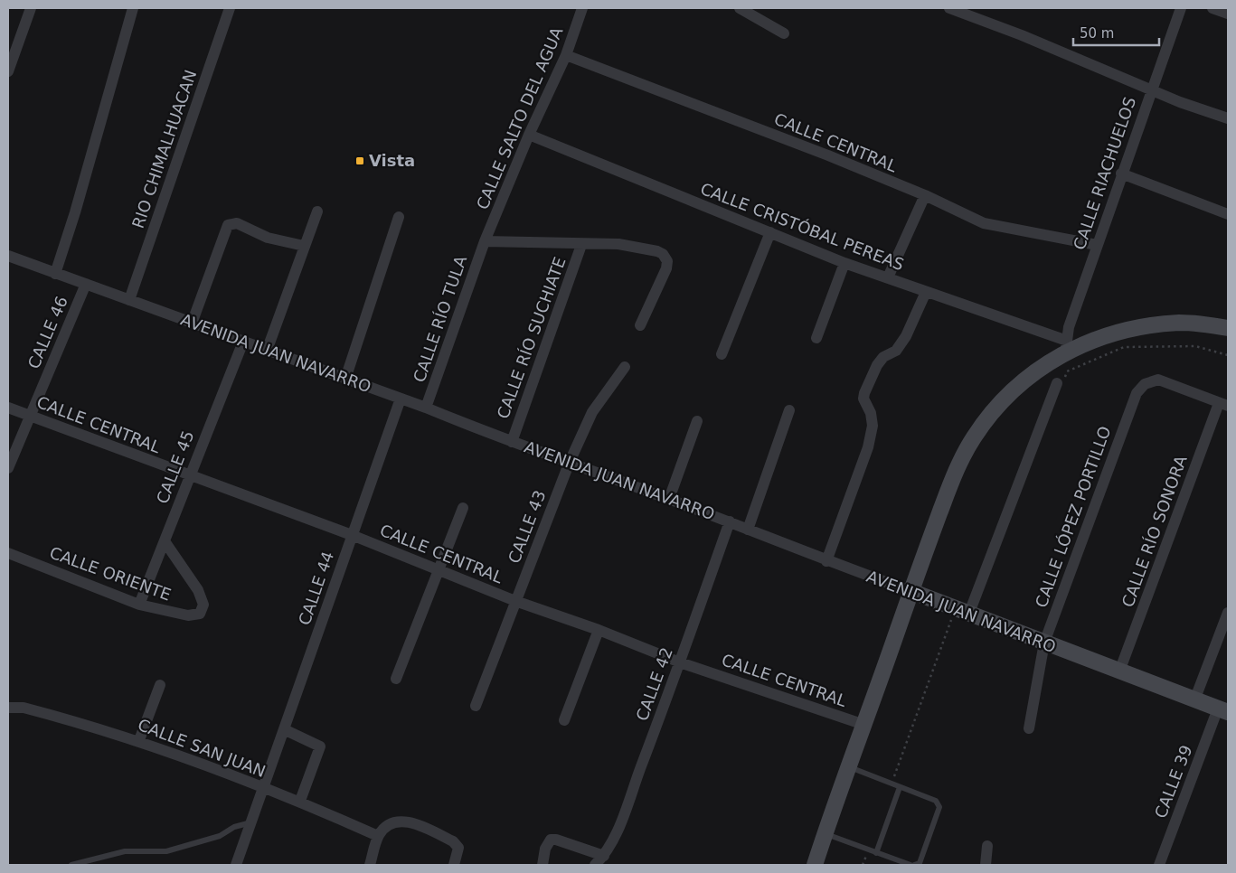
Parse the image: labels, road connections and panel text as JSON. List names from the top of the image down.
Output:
{
  "streets": {
    "main road": ["AVENIDA JUAN NAVARRO"],
    "street": [
      "CALLE SALTO DEL AGUA",
      "CALLE CENTRAL",
      "RIO CHIMALHUACAN",
      "CALLE RIACHUELOS",
      "CALLE CRISTÓBAL PEREAS",
      "CALLE RÍO TULA",
      "CALLE 46",
      "CALLE RÍO SUCHIATE",
      "CALLE 45",
      "CALLE LÓPEZ PORTILLO",
      "CALLE 43",
      "CALLE RÍO SONORA",
      "CALLE ORIENTE",
      "CALLE 44",
      "CALLE 42",
      "CALLE SAN JUAN",
      "CALLE 39"
    ]
  },
  "crossings": [
    ["CALLE SALTO DEL AGUA", "CALLE CENTRAL"],
    ["CALLE SALTO DEL AGUA", "CALLE CRISTÓBAL PEREAS"],
    ["CALLE SALTO DEL AGUA", "CALLE RÍO TULA"],
    ["CALLE CENTRAL", "CALLE RIACHUELOS"],
    ["CALLE CENTRAL", "CALLE 46"],
    ["CALLE CENTRAL", "CALLE 45"],
    ["CALLE CENTRAL", "CALLE 43"],
    ["CALLE CENTRAL", "CALLE 44"],
    ["CALLE CENTRAL", "CALLE 42"],
    ["RIO CHIMALHUACAN", "AVENIDA JUAN NAVARRO"],
    ["CALLE RIACHUELOS", "CALLE CRISTÓBAL PEREAS"],
    ["CALLE RÍO TULA", "AVENIDA JUAN NAVARRO"],
    ["CALLE 46", "AVENIDA JUAN NAVARRO"],
    ["CALLE RÍO SUCHIATE", "AVENIDA JUAN NAVARRO"],
    ["AVENIDA JUAN NAVARRO", "CALLE 45"],
    ["AVENIDA JUAN NAVARRO", "CALLE LÓPEZ PORTILLO"],
    ["AVENIDA JUAN NAVARRO", "CALLE 43"],
    ["AVENIDA JUAN NAVARRO", "CALLE RÍO SONORA"],
    ["AVENIDA JUAN NAVARRO", "CALLE 44"],
    ["AVENIDA JUAN NAVARRO", "CALLE 42"],
    ["AVENIDA JUAN NAVARRO", "CALLE 39"],
    ["CALLE 45", "CALLE ORIENTE"],
    ["CALLE LÓPEZ PORTILLO", "CALLE RÍO SONORA"],
    ["CALLE 44", "CALLE SAN JUAN"]
  ],
  "places": {
    "transit": ["Vista"]
  },
  "scale_bar": "50 m"
}
